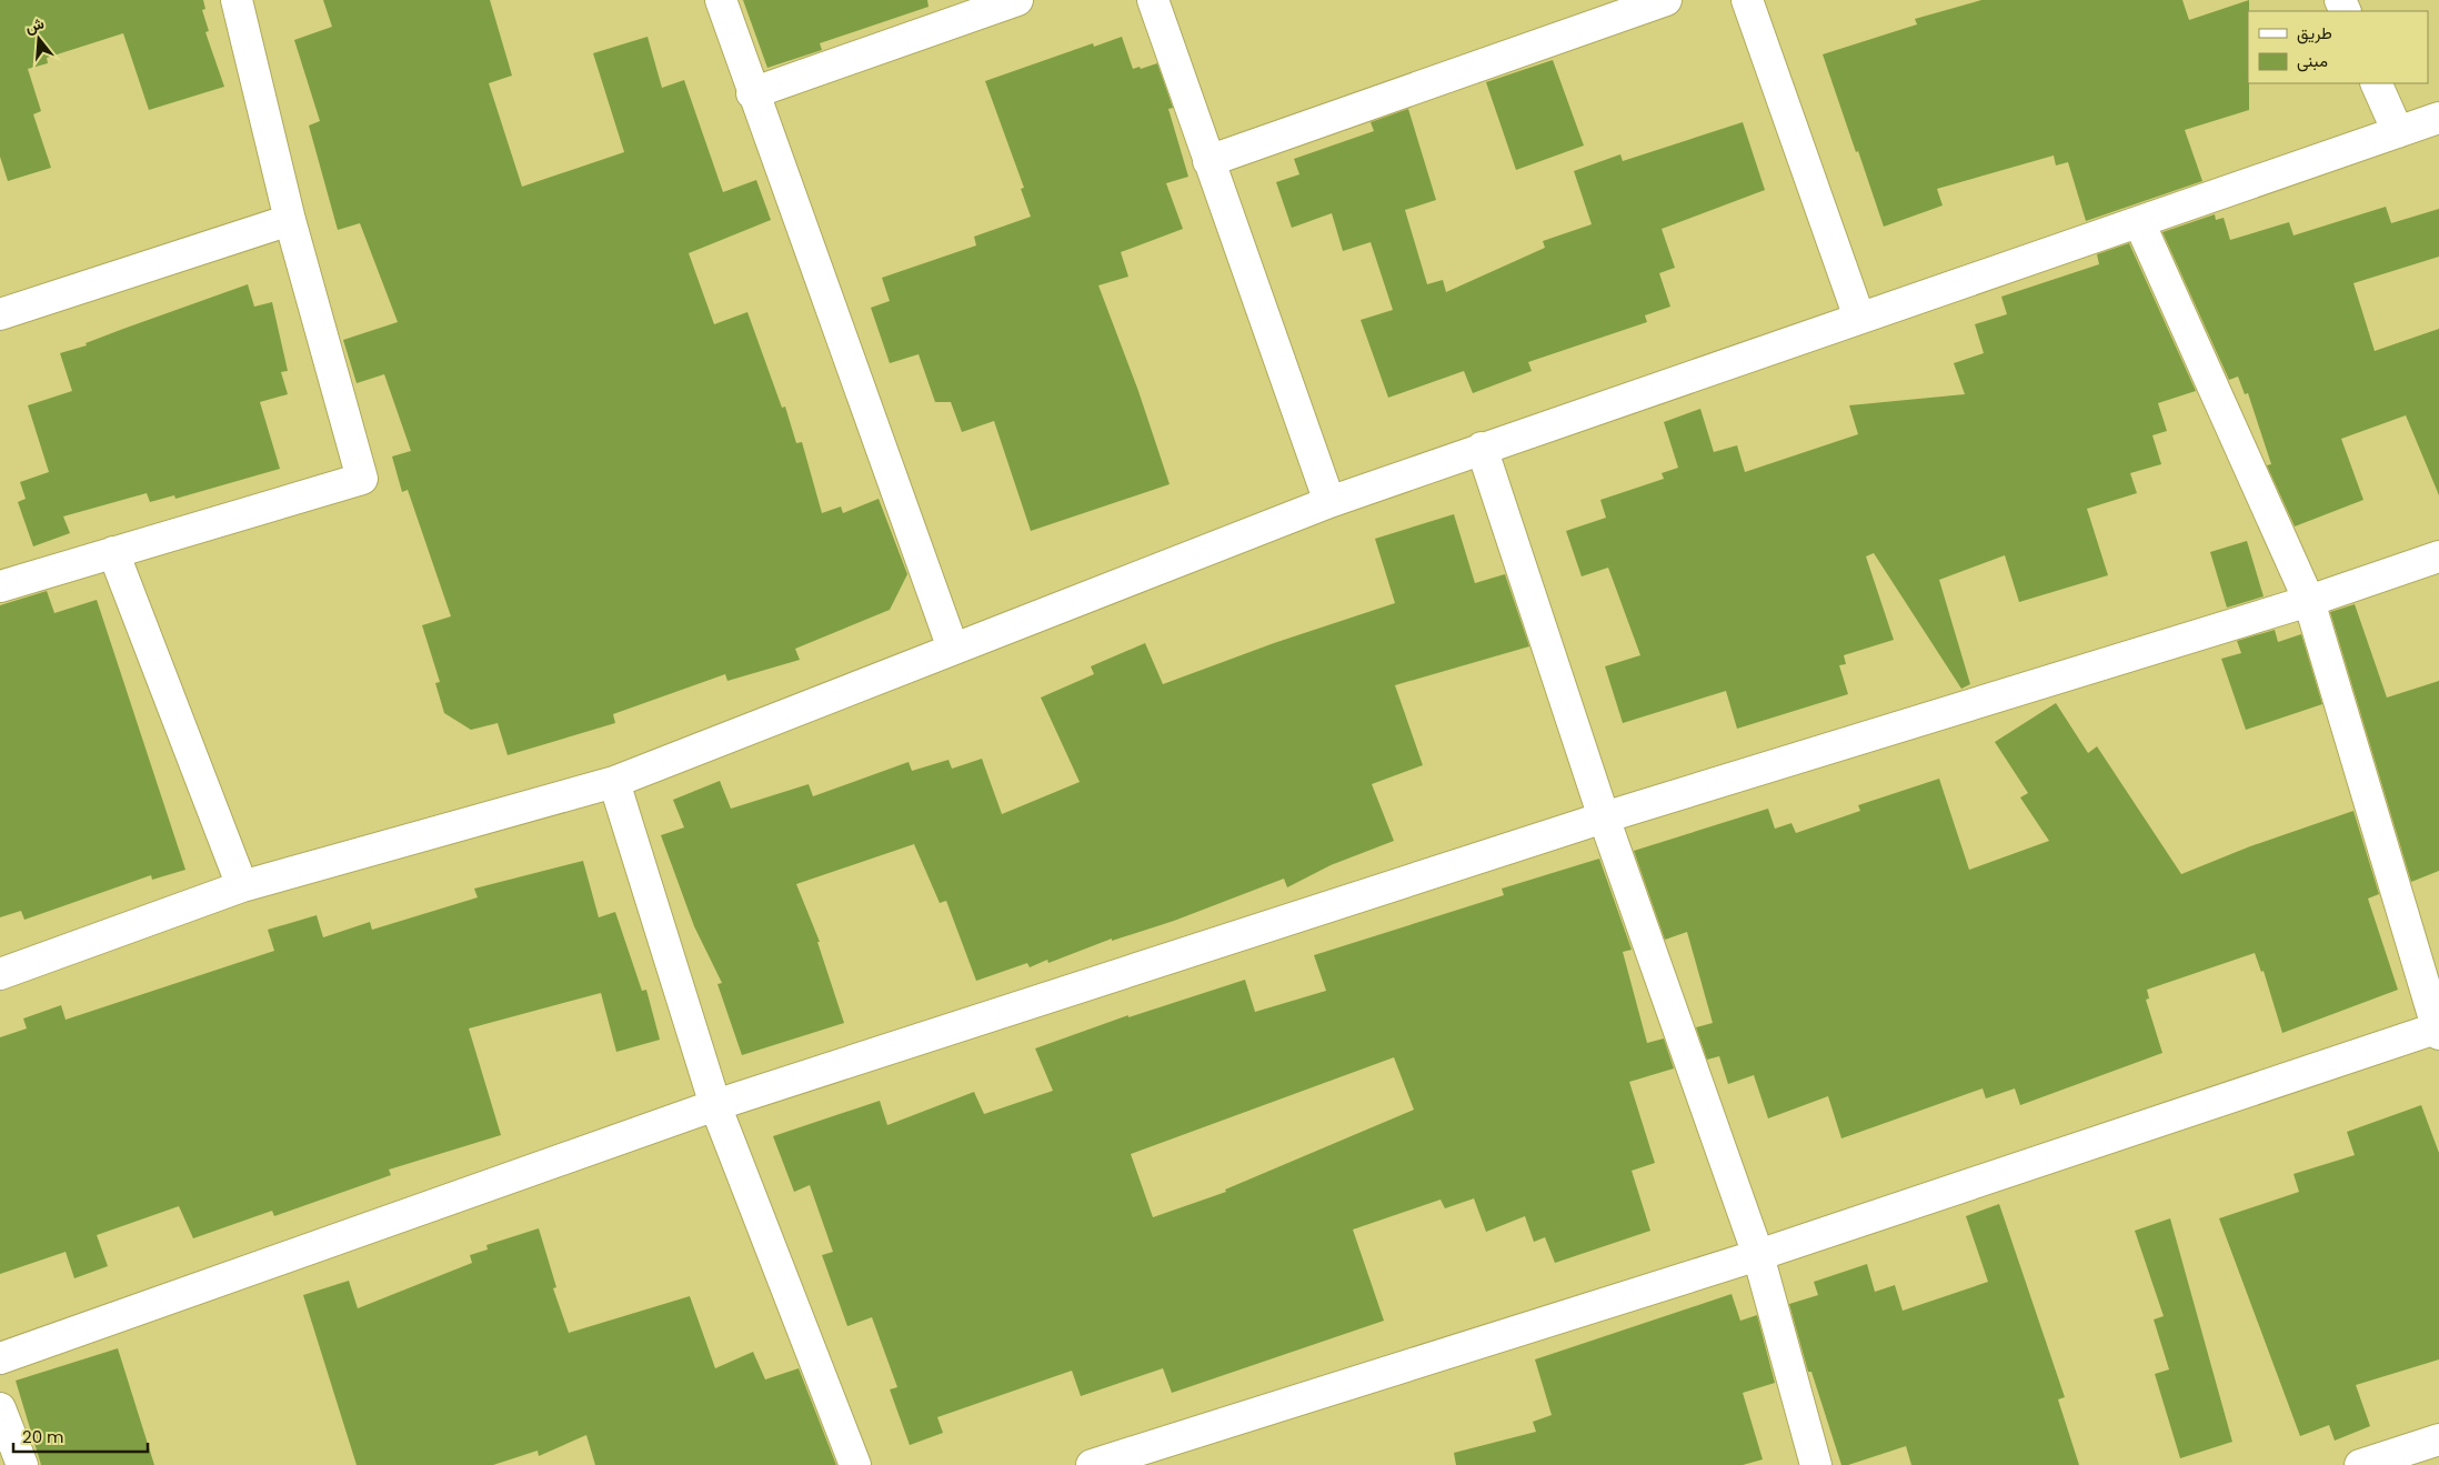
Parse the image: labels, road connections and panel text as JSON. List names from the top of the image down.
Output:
{
  "legend": ["طريق", "مبنى"],
  "scale_bar": "20 m",
  "north": "top"
}
